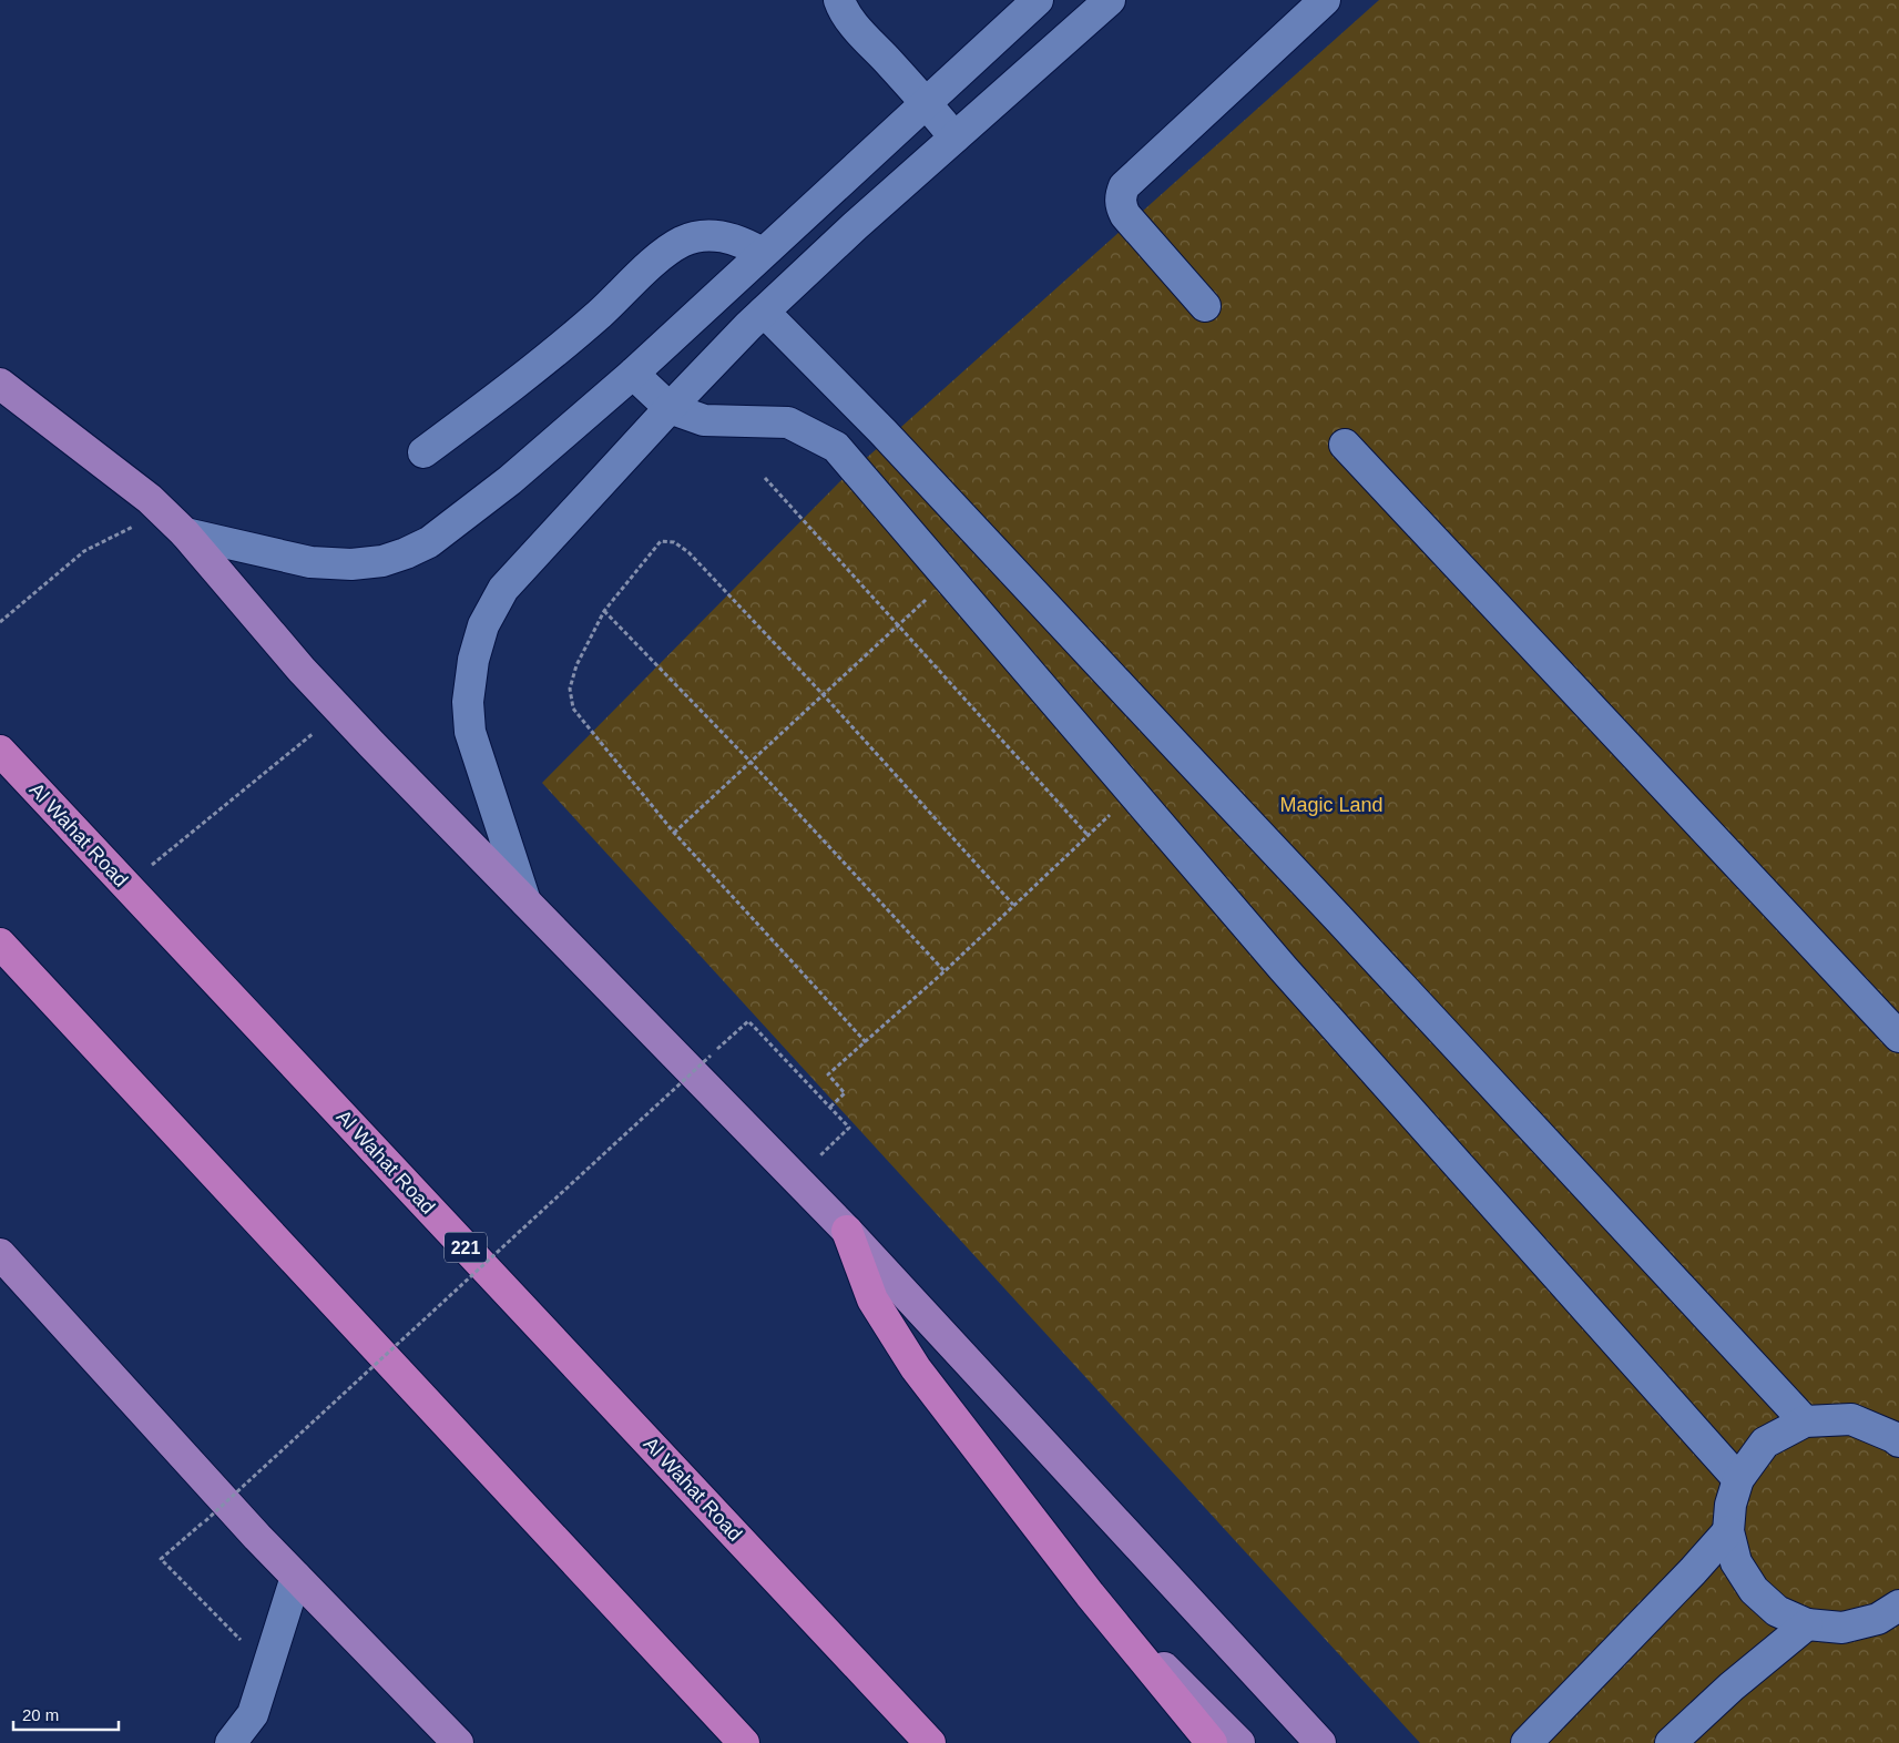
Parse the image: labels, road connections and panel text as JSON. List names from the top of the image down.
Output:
{
  "streets": {
    "highway": ["Al Wahat Road", "221"]
  },
  "parks": ["Magic Land"],
  "scale_bar": "20 m"
}
